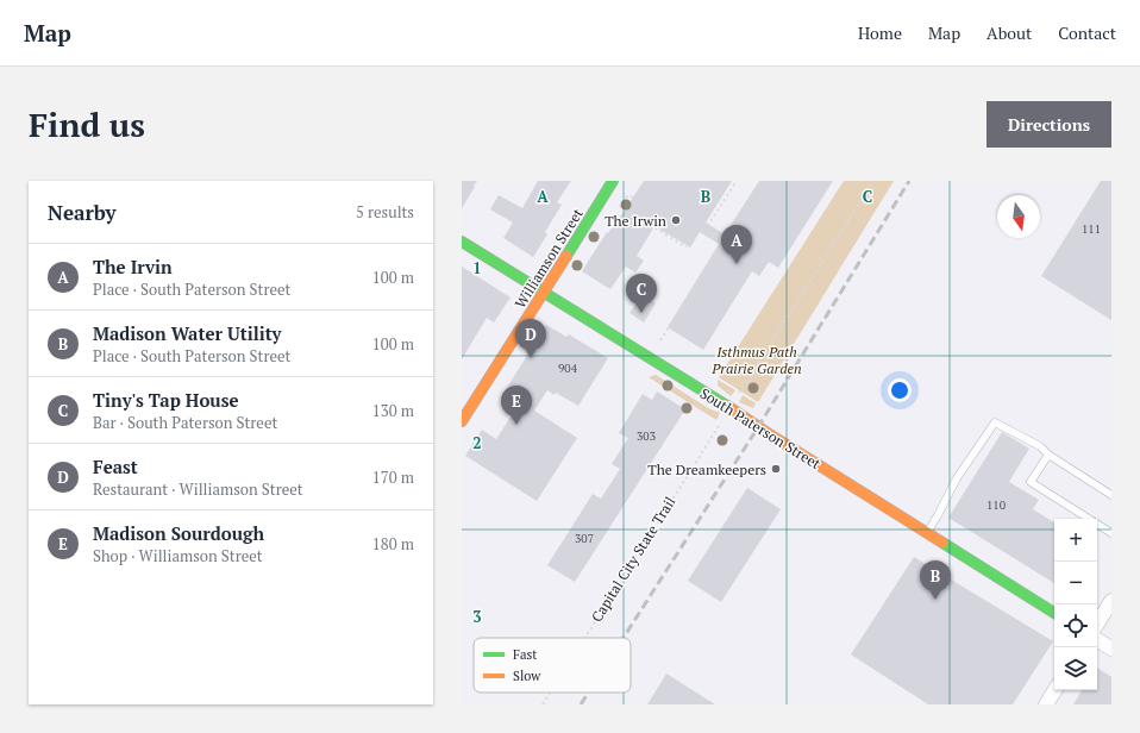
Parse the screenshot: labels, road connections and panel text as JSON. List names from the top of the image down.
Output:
{
  "streets": {
    "street": ["Williamson Street", "South Paterson Street"],
    "path": ["Capital City State Trail"]
  },
  "crossings": [
    ["Williamson Street", "South Paterson Street"]
  ],
  "parks": ["Isthmus Path Prairie Garden"],
  "places": ["The Irwin", "The Dreamkeepers"],
  "house_numbers": [
    "111",
    "904",
    "303",
    "110",
    "307"
  ],
  "legend": ["Fast", "Slow"],
  "north": "bottom",
  "page": {
    "header": "Map",
    "nav": [
      "Home",
      "Map",
      "About",
      "Contact"
    ],
    "buttons": "Directions",
    "title": "Find us",
    "heading": ["Nearby", "5 results"],
    "pins": [
      "A",
      "C",
      "D",
      "E",
      "B"
    ],
    "list": [
      {
        "mark": "A",
        "name": "The Irvin",
        "note": "Place · South Paterson Street",
        "value": "100 m"
      },
      {
        "mark": "B",
        "name": "Madison Water Utility",
        "note": "Place · South Paterson Street",
        "value": "100 m"
      },
      {
        "mark": "C",
        "name": "Tiny's Tap House",
        "note": "Bar · South Paterson Street",
        "value": "130 m"
      },
      {
        "mark": "D",
        "name": "Feast",
        "note": "Restaurant · Williamson Street",
        "value": "170 m"
      },
      {
        "mark": "E",
        "name": "Madison Sourdough",
        "note": "Shop · Williamson Street",
        "value": "180 m"
      }
    ],
    "map_buttons": ["+", "−"]
  },
  "grid": {
    "columns": ["A", "B", "C"],
    "rows": ["1", "2", "3"]
  }
}
